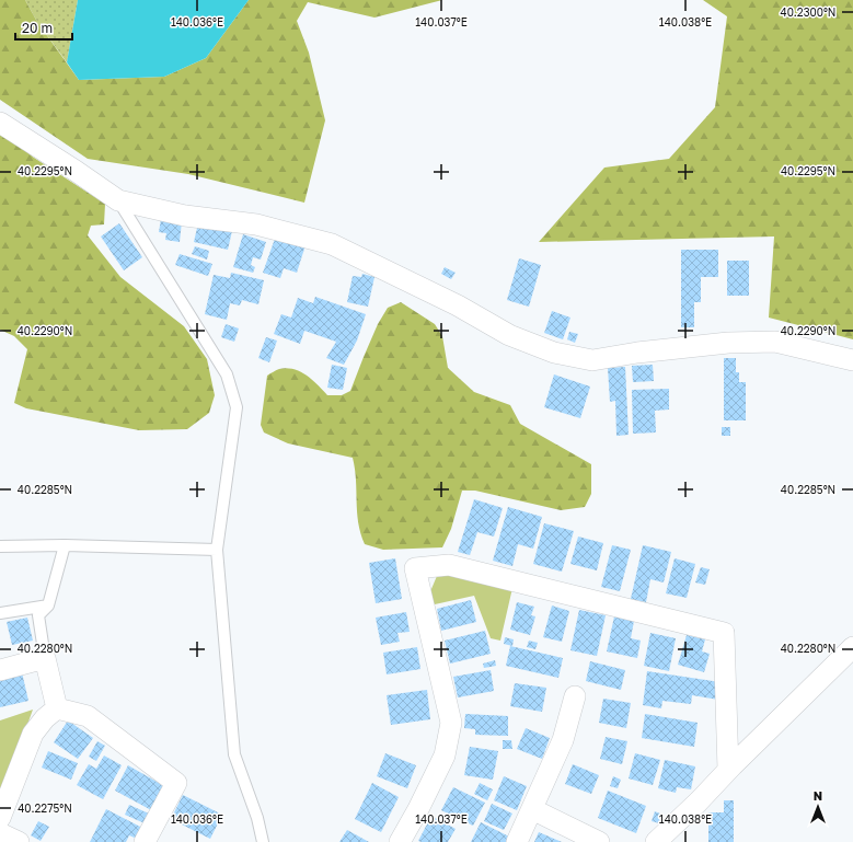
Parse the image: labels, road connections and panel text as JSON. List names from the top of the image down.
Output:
{
  "scale_bar": "20 m",
  "north": "top",
  "coordinates": [
    "40.2300°N",
    "140.036°E",
    "140.037°E",
    "140.038°E",
    "40.2295°N",
    "40.2290°N",
    "40.2285°N",
    "40.2280°N",
    "40.2275°N"
  ]
}
